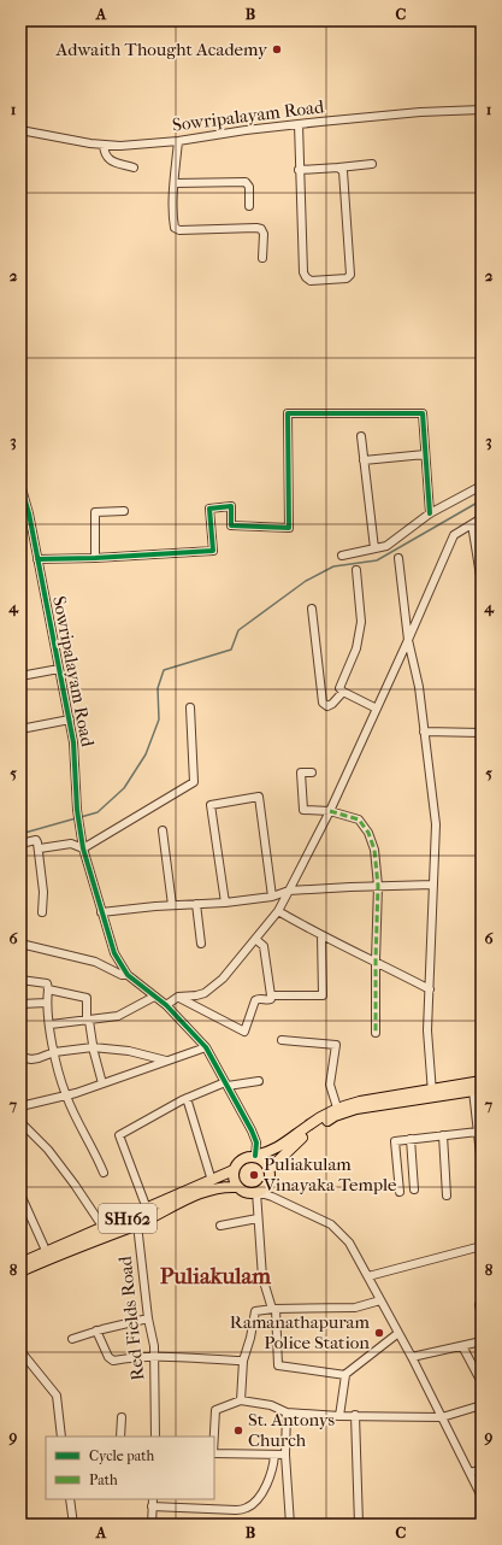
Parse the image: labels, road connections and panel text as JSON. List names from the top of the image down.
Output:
{
  "streets": {
    "main road": ["SH162"],
    "street": ["Sowripalayam Road", "Red Fields Road"]
  },
  "crossings": [
    ["Sowripalayam Road", "SH162"],
    ["SH162", "Red Fields Road"]
  ],
  "districts": ["Puliakulam"],
  "places": [
    "Adwaith Thought Academy",
    "Puliakulam Vinayaka Temple",
    "Ramanathapuram Police Station",
    "St. Antonys Church"
  ],
  "legend": ["Cycle path", "Path"],
  "grid": {
    "columns": ["A", "B", "C"],
    "rows": [
      "1",
      "2",
      "3",
      "4",
      "5",
      "6",
      "7",
      "8",
      "9"
    ]
  }
}
